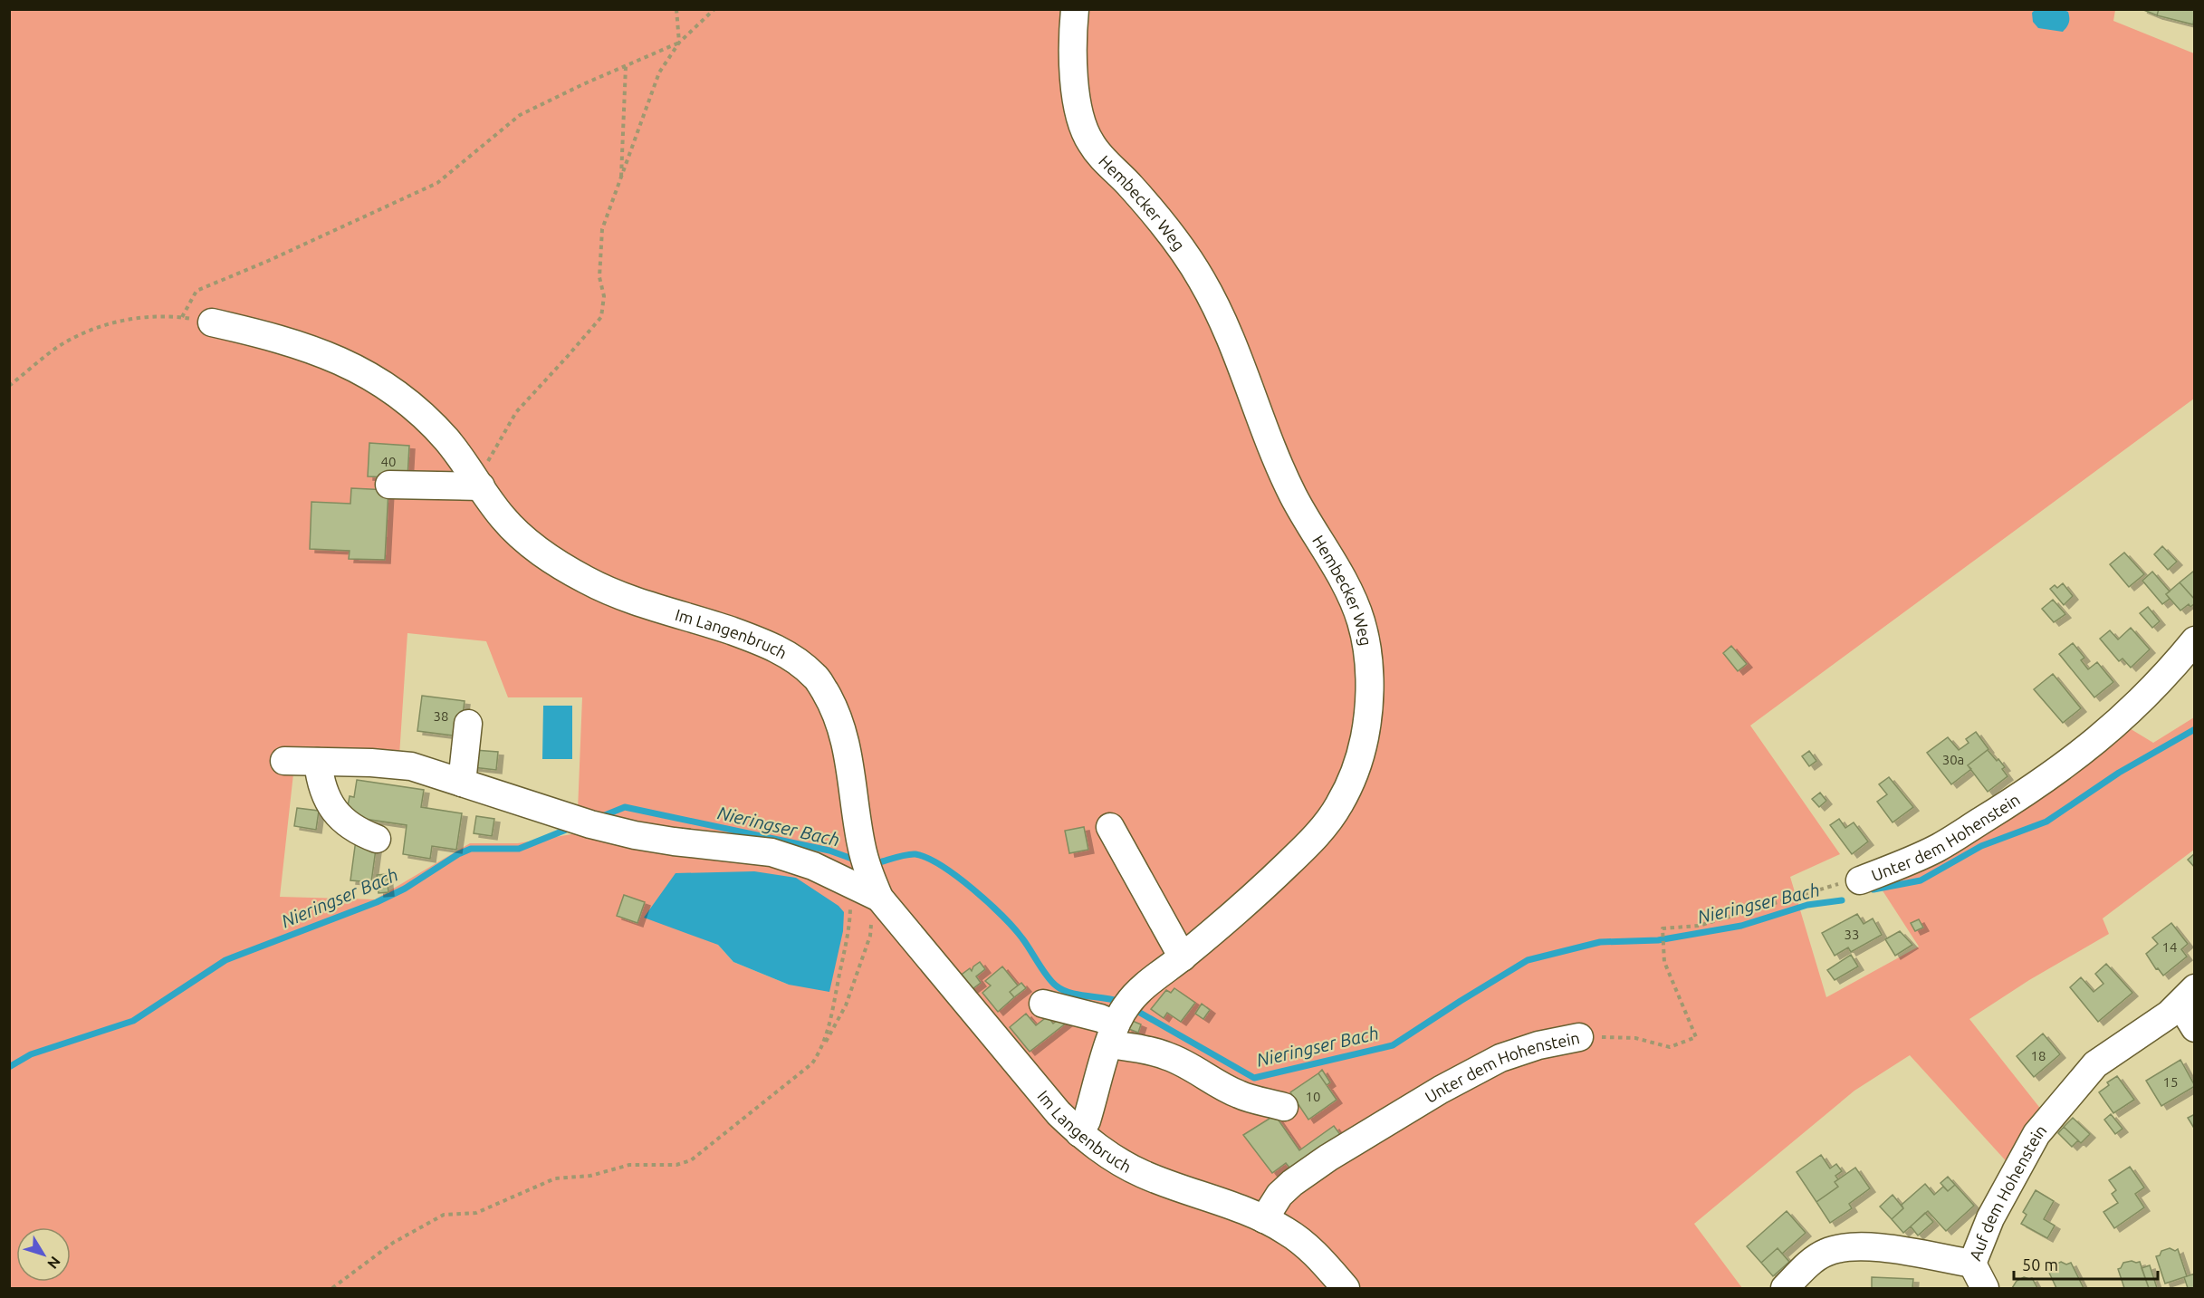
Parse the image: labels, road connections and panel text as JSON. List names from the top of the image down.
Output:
{
  "streets": {
    "street": [
      "Hembecker Weg",
      "Im Langenbruch",
      "Unter dem Hohenstein",
      "Auf dem Hohenstein"
    ]
  },
  "crossings": [
    ["Im Langenbruch", "Unter dem Hohenstein"]
  ],
  "water": ["Nieringser Bach"],
  "house_numbers": [
    "40",
    "38",
    "30a",
    "33",
    "14",
    "18",
    "15",
    "10"
  ],
  "scale_bar": "50 m",
  "north": "bottom right"
}
